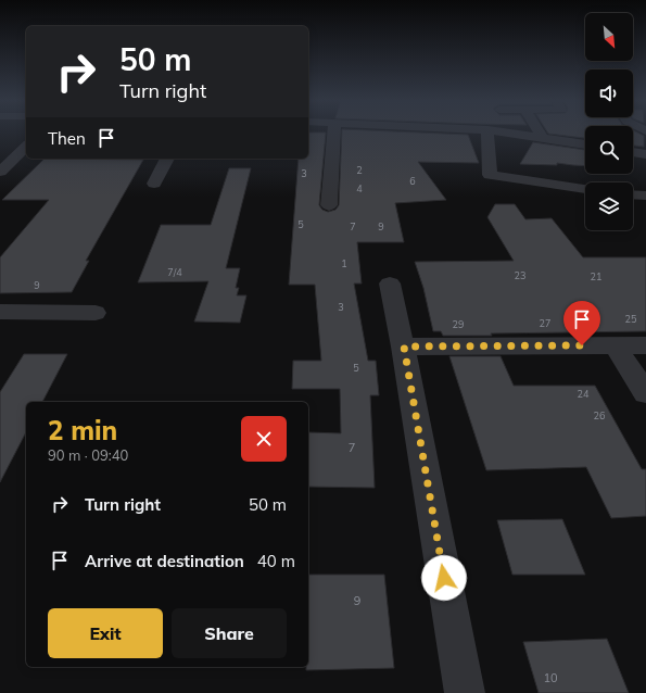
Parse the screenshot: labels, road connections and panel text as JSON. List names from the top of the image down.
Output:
{
  "house_numbers": [
    "2",
    "3",
    "6",
    "4",
    "5",
    "7",
    "9",
    "1",
    "7/4",
    "23",
    "21",
    "9",
    "3",
    "25",
    "27",
    "29",
    "5",
    "24",
    "26",
    "7",
    "9",
    "10"
  ],
  "north": "bottom right",
  "page": {
    "turn": ["50 m", "Turn right"],
    "then": "Then",
    "heading": ["2 min", "90 m · 09:40"],
    "list": [
      {
        "name": "Turn right",
        "value": "50 m"
      },
      {
        "name": "Arrive at destination",
        "value": "40 m"
      }
    ],
    "buttons": ["Exit", "Share"]
  }
}
